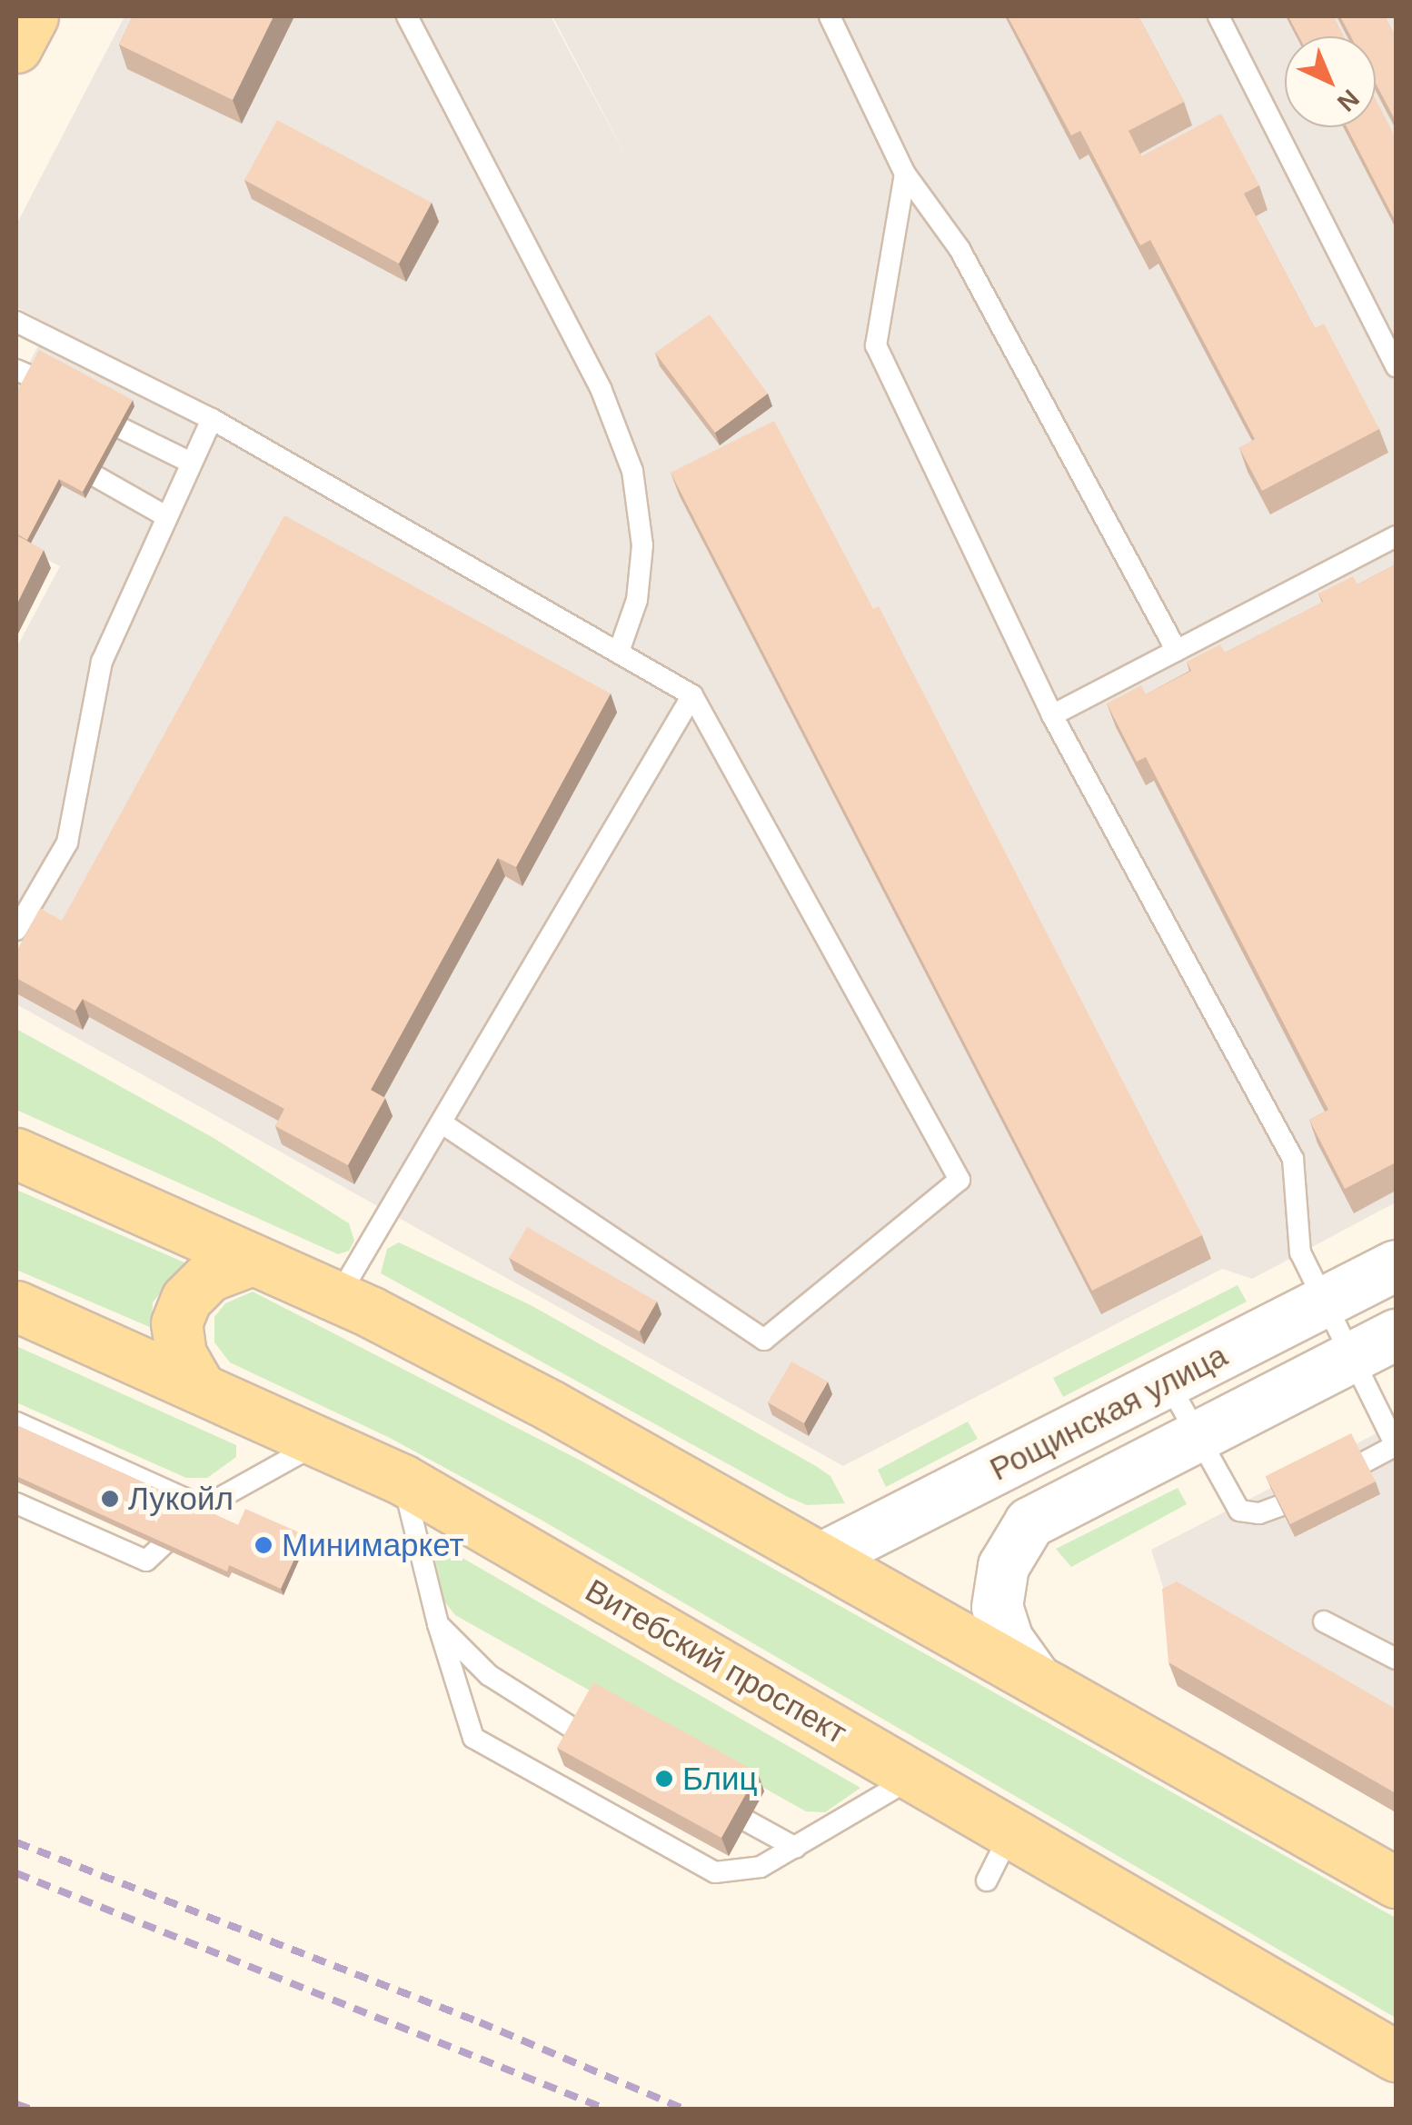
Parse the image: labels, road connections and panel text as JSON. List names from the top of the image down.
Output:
{
  "streets": {
    "main road": ["Витебский проспект"],
    "street": ["Рощинская улица"]
  },
  "places": ["Лукойл", "Минимаркет", "Блиц"],
  "north": "bottom right"
}
